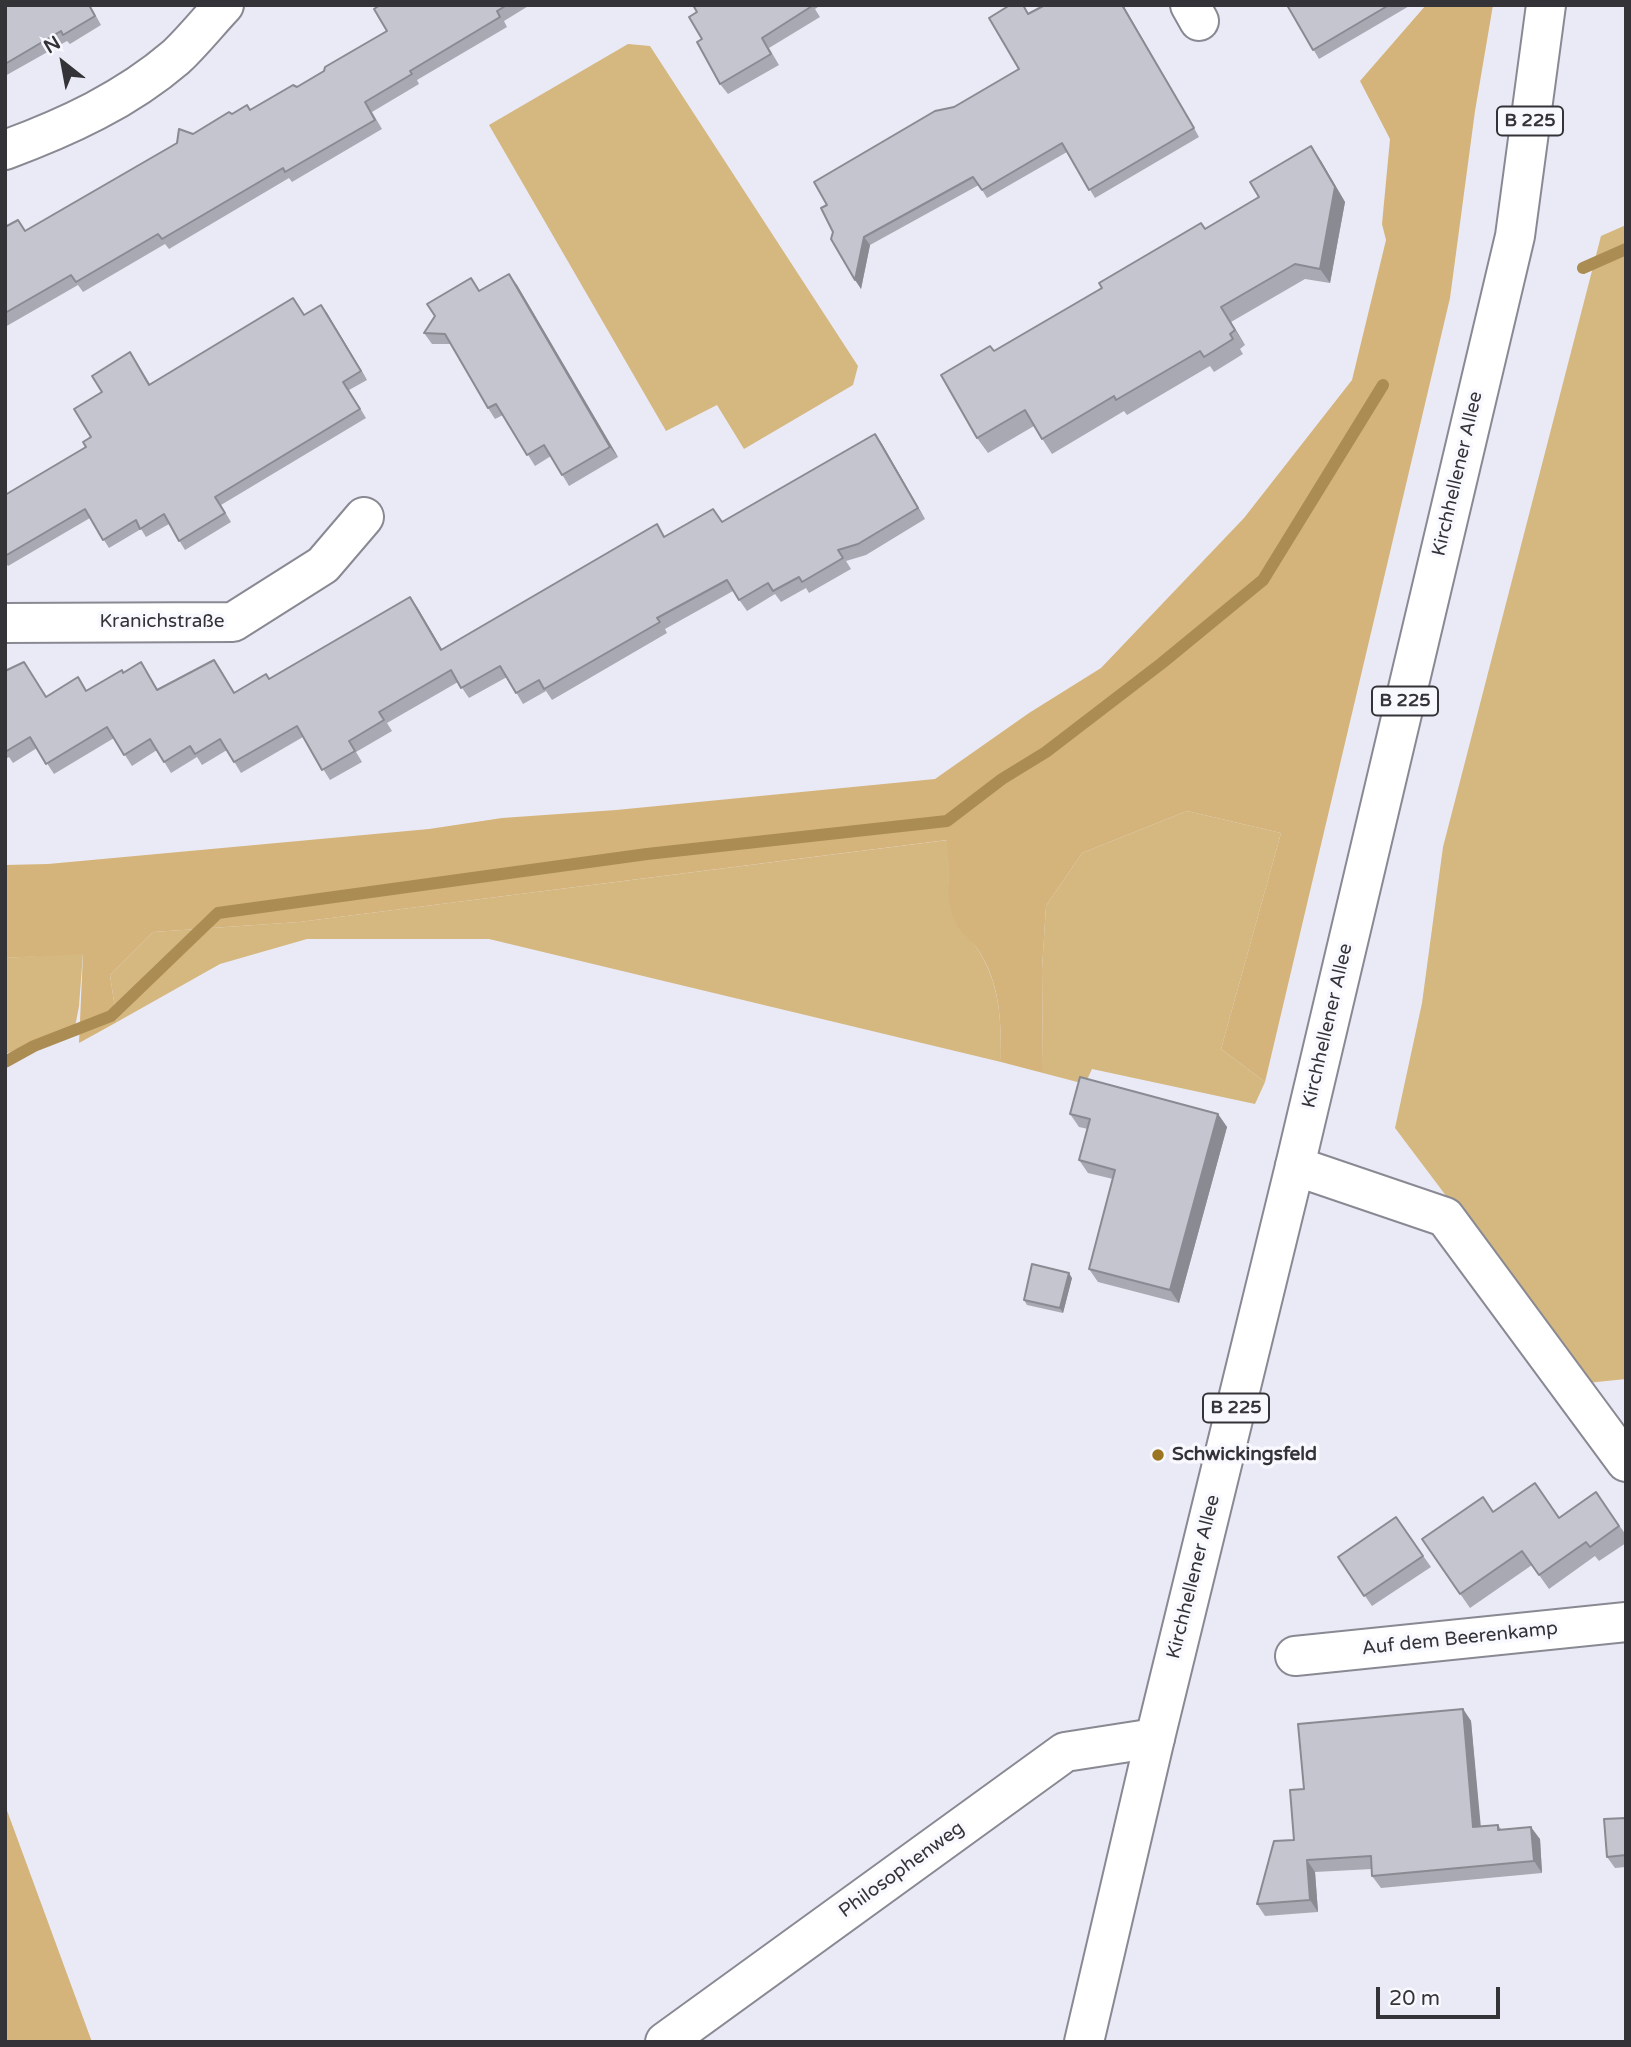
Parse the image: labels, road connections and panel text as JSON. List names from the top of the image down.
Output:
{
  "streets": {
    "main road": [
      "B 225",
      "Kirchhellener Allee",
      "Kranichstraße",
      "Auf dem Beerenkamp",
      "Philosophenweg"
    ]
  },
  "crossings": [
    ["Kirchhellener Allee", "Philosophenweg"]
  ],
  "places": ["Schwickingsfeld"],
  "scale_bar": "20 m",
  "north": "top left"
}
